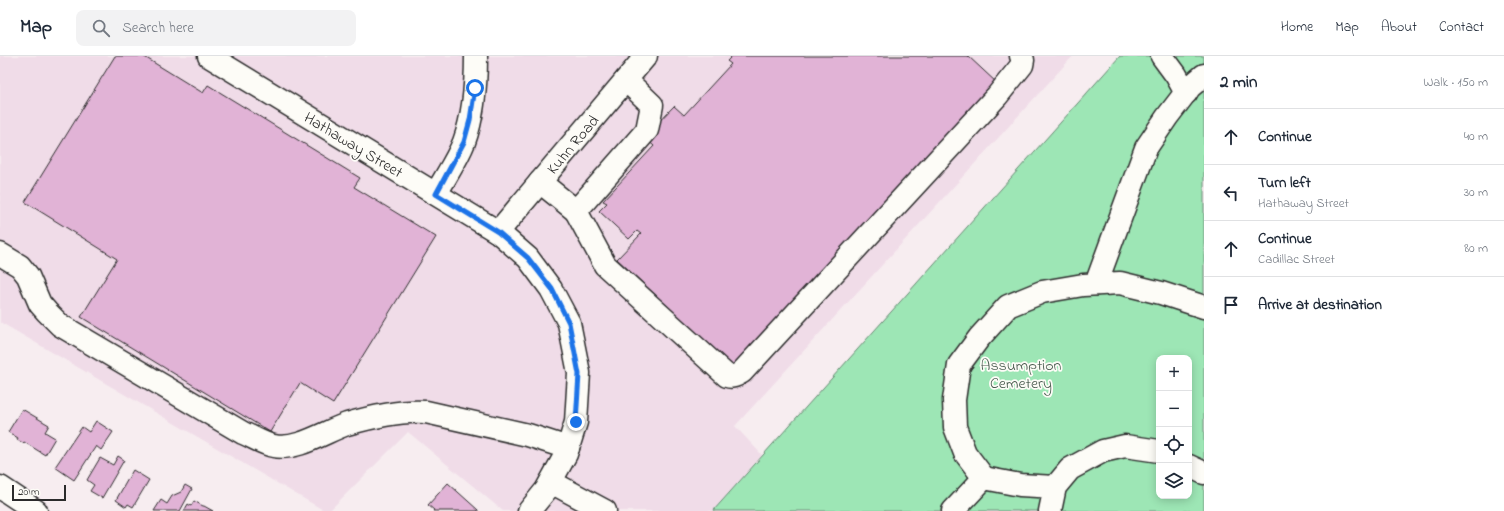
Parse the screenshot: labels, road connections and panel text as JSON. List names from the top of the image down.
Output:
{
  "streets": {
    "street": ["Hathaway Street", "Kuhn Road"]
  },
  "crossings": [
    ["Hathaway Street", "Kuhn Road"]
  ],
  "parks": ["Assumption Cemetery"],
  "scale_bar": "20 m",
  "page": {
    "header": "Map",
    "search": "Search here",
    "nav": [
      "Home",
      "Map",
      "About",
      "Contact"
    ],
    "heading": ["2 min", "Walk · 150 m"],
    "list": [
      ["Continue", "40 m"],
      ["Turn left", "Hathaway Street", "30 m"],
      ["Continue", "Cadillac Street", "80 m"],
      "Arrive at destination"
    ],
    "map_buttons": ["+", "−"],
    "scale": "20 m"
  }
}
